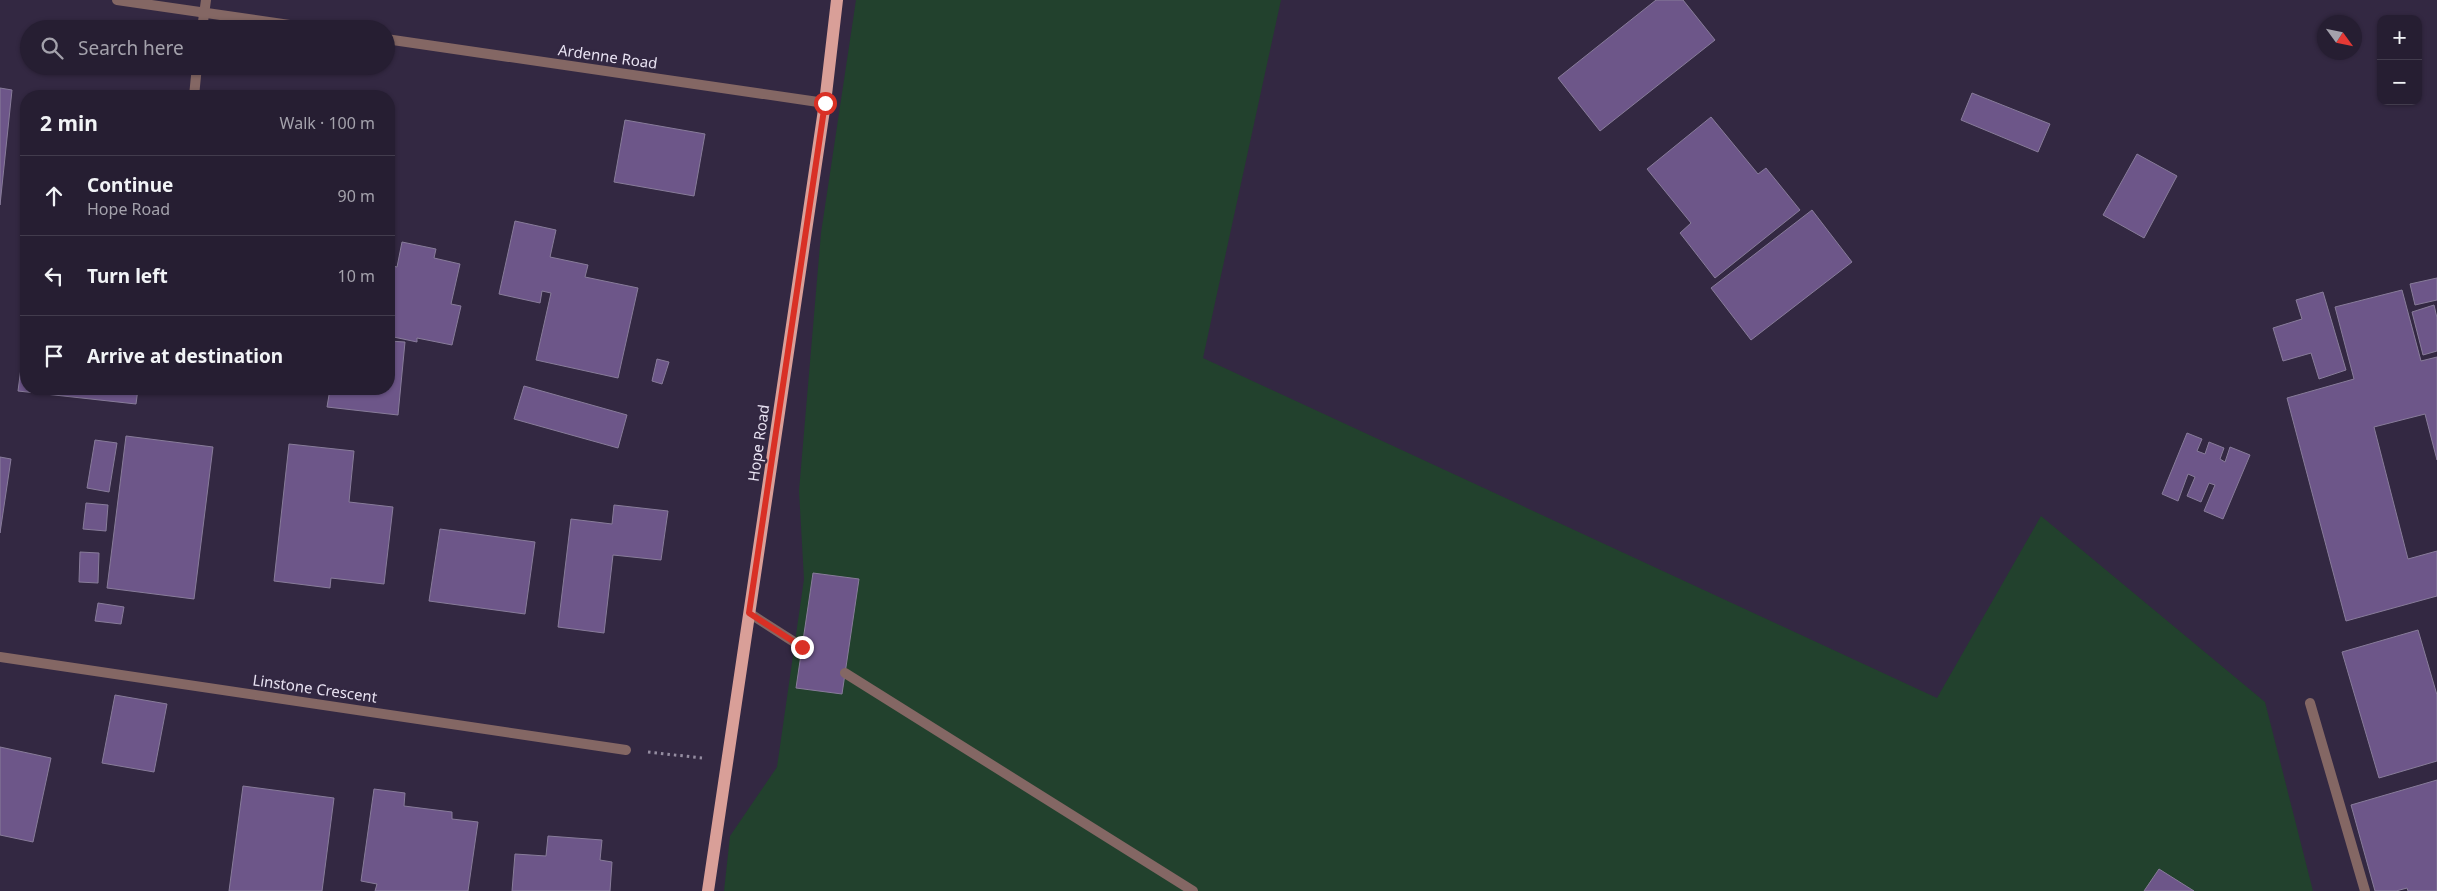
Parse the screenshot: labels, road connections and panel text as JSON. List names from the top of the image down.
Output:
{
  "streets": {
    "main road": ["Hope Road"],
    "street": ["Ardenne Road", "Linstone Crescent"]
  },
  "crossings": [
    ["Ardenne Road", "Hope Road"]
  ],
  "north": "bottom right",
  "page": {
    "map_buttons": ["+", "−"],
    "search": "Search here",
    "heading": ["2 min", "Walk · 100 m"],
    "list": [
      ["Continue", "Hope Road", "90 m"],
      ["Turn left", "10 m"],
      "Arrive at destination"
    ]
  }
}
